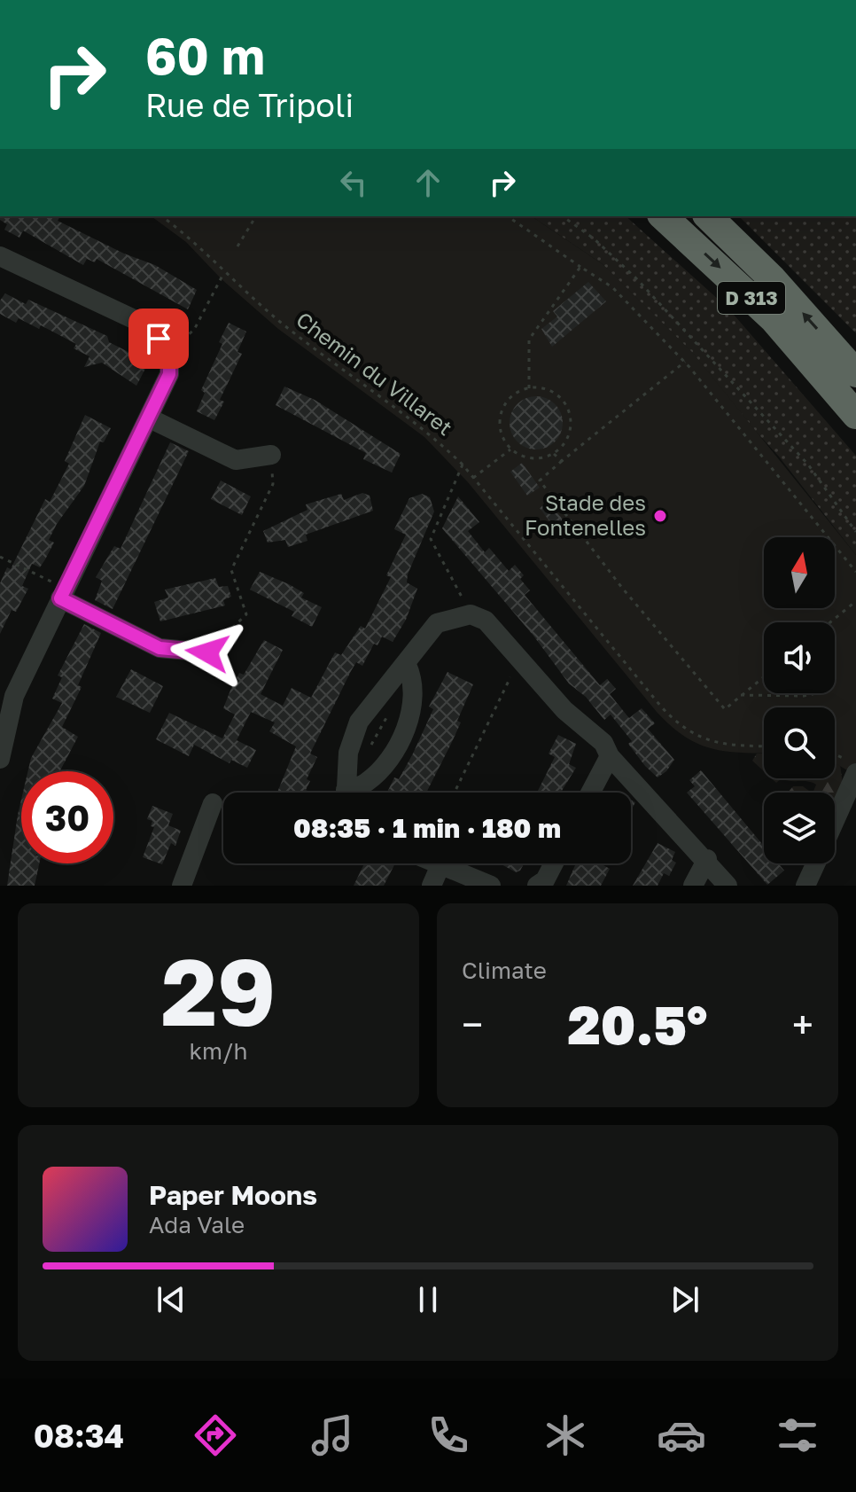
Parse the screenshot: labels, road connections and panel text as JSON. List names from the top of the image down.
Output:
{
  "streets": {
    "highway": ["D 313"],
    "path": ["Chemin du Villaret"]
  },
  "places": ["Stade des Fontenelles"],
  "north": "top",
  "page": {
    "turn": ["60 m", "Rue de Tripoli"],
    "limit": "30",
    "trip": "08:35 · 1 min · 180 m",
    "tile": [
      ["29", "km/h"],
      "Climate"
    ],
    "heat": ["−", "20.5°", "+"],
    "song": ["Paper Moons", "Ada Vale"],
    "tabs": "08:34"
  }
}
